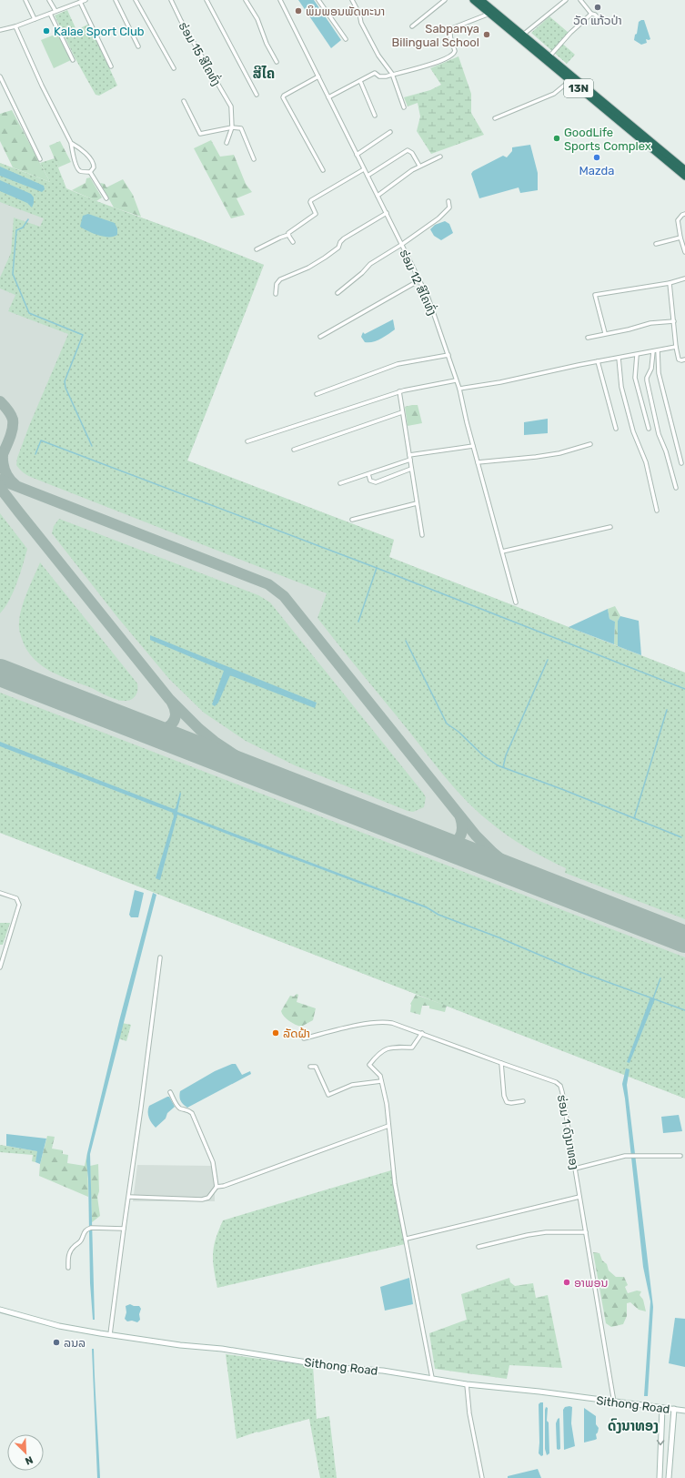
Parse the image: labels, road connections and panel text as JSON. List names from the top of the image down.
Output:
{
  "streets": {
    "highway": ["13N"],
    "main road": ["Sithong Road"],
    "street": ["ຮ່ອມ 15 ສີໄຄທົ່ງ", "ຮ່ອມ 12 ສີໄຄທົ່ງ", "ຮ່ອມ 1 ດົງນາທອງ"]
  },
  "crossings": [
    ["ຮ່ອມ 1 ດົງນາທອງ", "Sithong Road"]
  ],
  "districts": ["ສີໄຄ", "ດົງນາທອງ"],
  "places": [
    "ວັດ ແກ້ວປ່າ",
    "ພິມພອນພັດທະນາ",
    "Kalae Sport Club",
    "Sabpanya Bilingual School",
    "GoodLife Sports Complex",
    "Mazda",
    "ລັດຝ້າ",
    "ອາພອນ",
    "ລນລ"
  ],
  "north": "bottom right"
}
